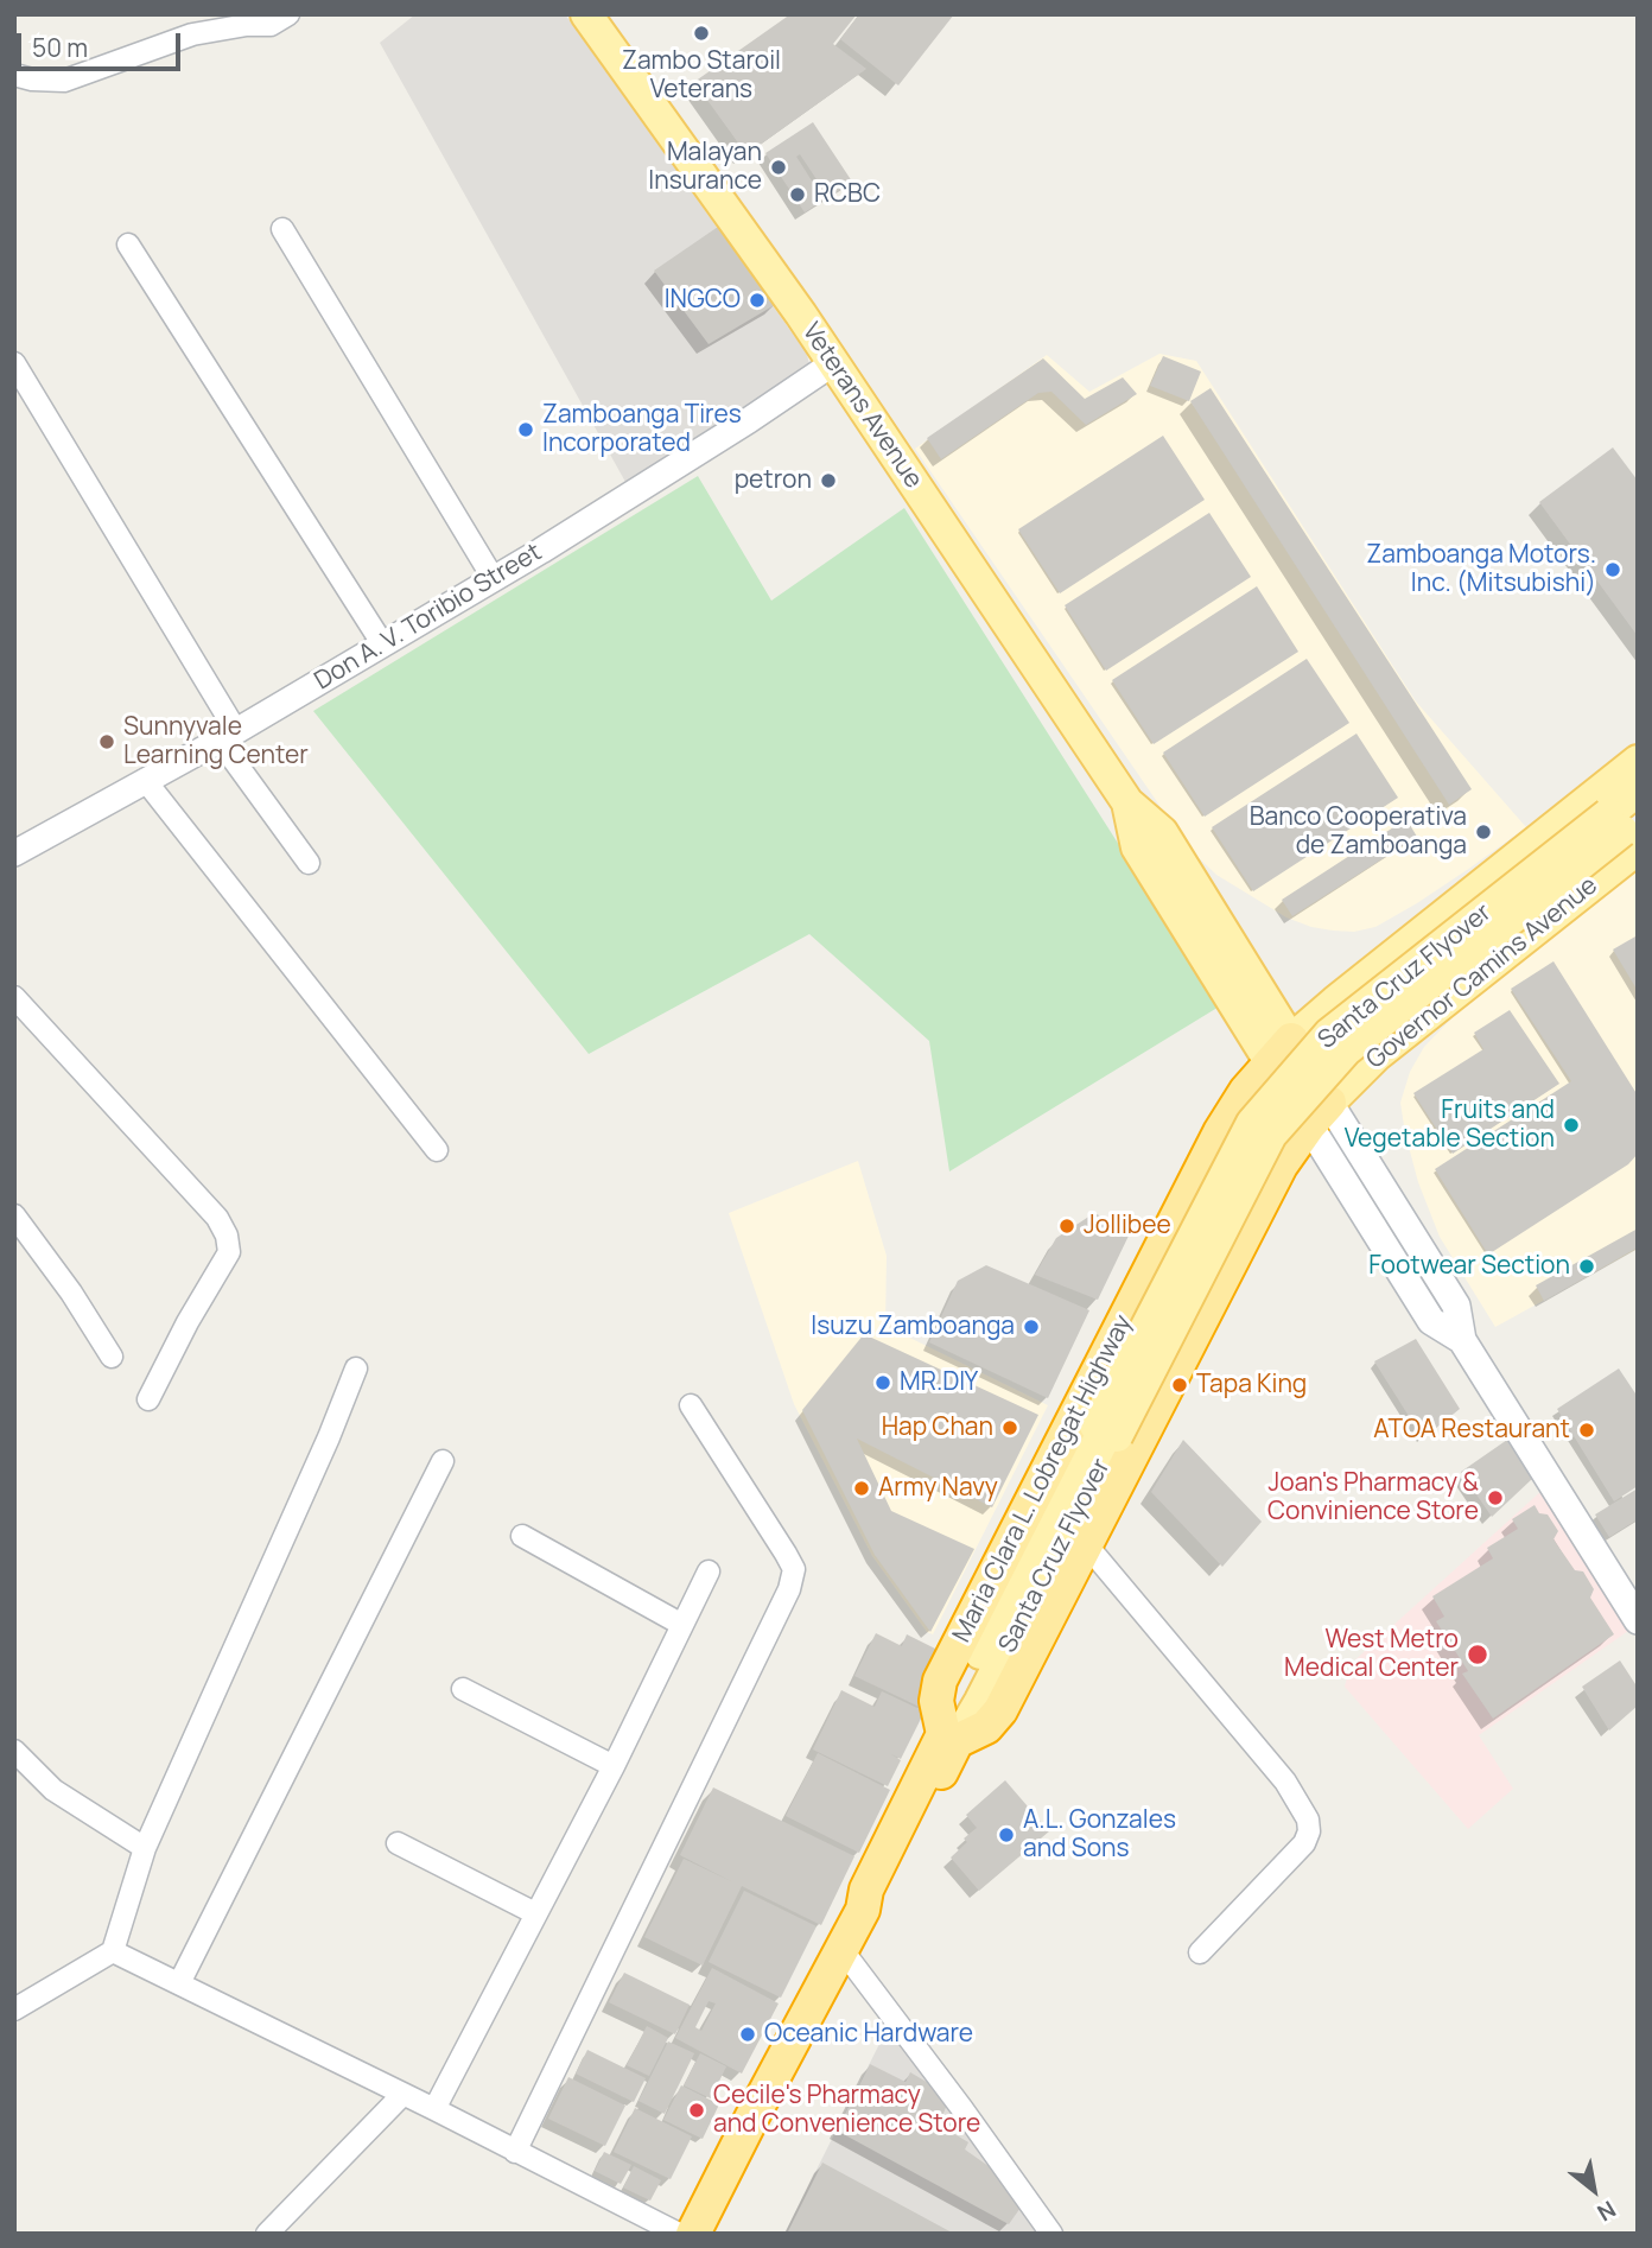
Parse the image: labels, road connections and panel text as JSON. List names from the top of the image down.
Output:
{
  "streets": {
    "highway": ["Maria Clara L. Lobregat Highway"],
    "main road": ["Veterans Avenue", "Governor Camins Avenue", "Santa Cruz Flyover"],
    "street": ["Don A. V. Toribio Street"]
  },
  "crossings": [
    ["Veterans Avenue", "Don A. V. Toribio Street"],
    ["Veterans Avenue", "Governor Camins Avenue"],
    ["Veterans Avenue", "Maria Clara L. Lobregat Highway"],
    ["Governor Camins Avenue", "Santa Cruz Flyover"],
    ["Santa Cruz Flyover", "Maria Clara L. Lobregat Highway"]
  ],
  "places": [
    "Zambo Staroil Veterans",
    "Malayan Insurance",
    "RCBC",
    "INGCO",
    "Zamboanga Tires Incorporated",
    "petron",
    "Zamboanga Motors. Inc. (Mitsubishi)",
    "Sunnyvale Learning Center",
    "Banco Cooperativa de Zamboanga",
    "Fruits and Vegetable Section",
    "Jollibee",
    "Footwear Section",
    "Isuzu Zamboanga",
    "MR.DIY",
    "Tapa King",
    "Hap Chan",
    "ATOA Restaurant",
    "Army Navy",
    "Joan's Pharmacy & Convinience Store",
    "West Metro Medical Center",
    "A.L. Gonzales and Sons",
    "Oceanic Hardware",
    "Cecile's Pharmacy and Convenience Store"
  ],
  "scale_bar": "50 m",
  "north": "bottom right"
}
